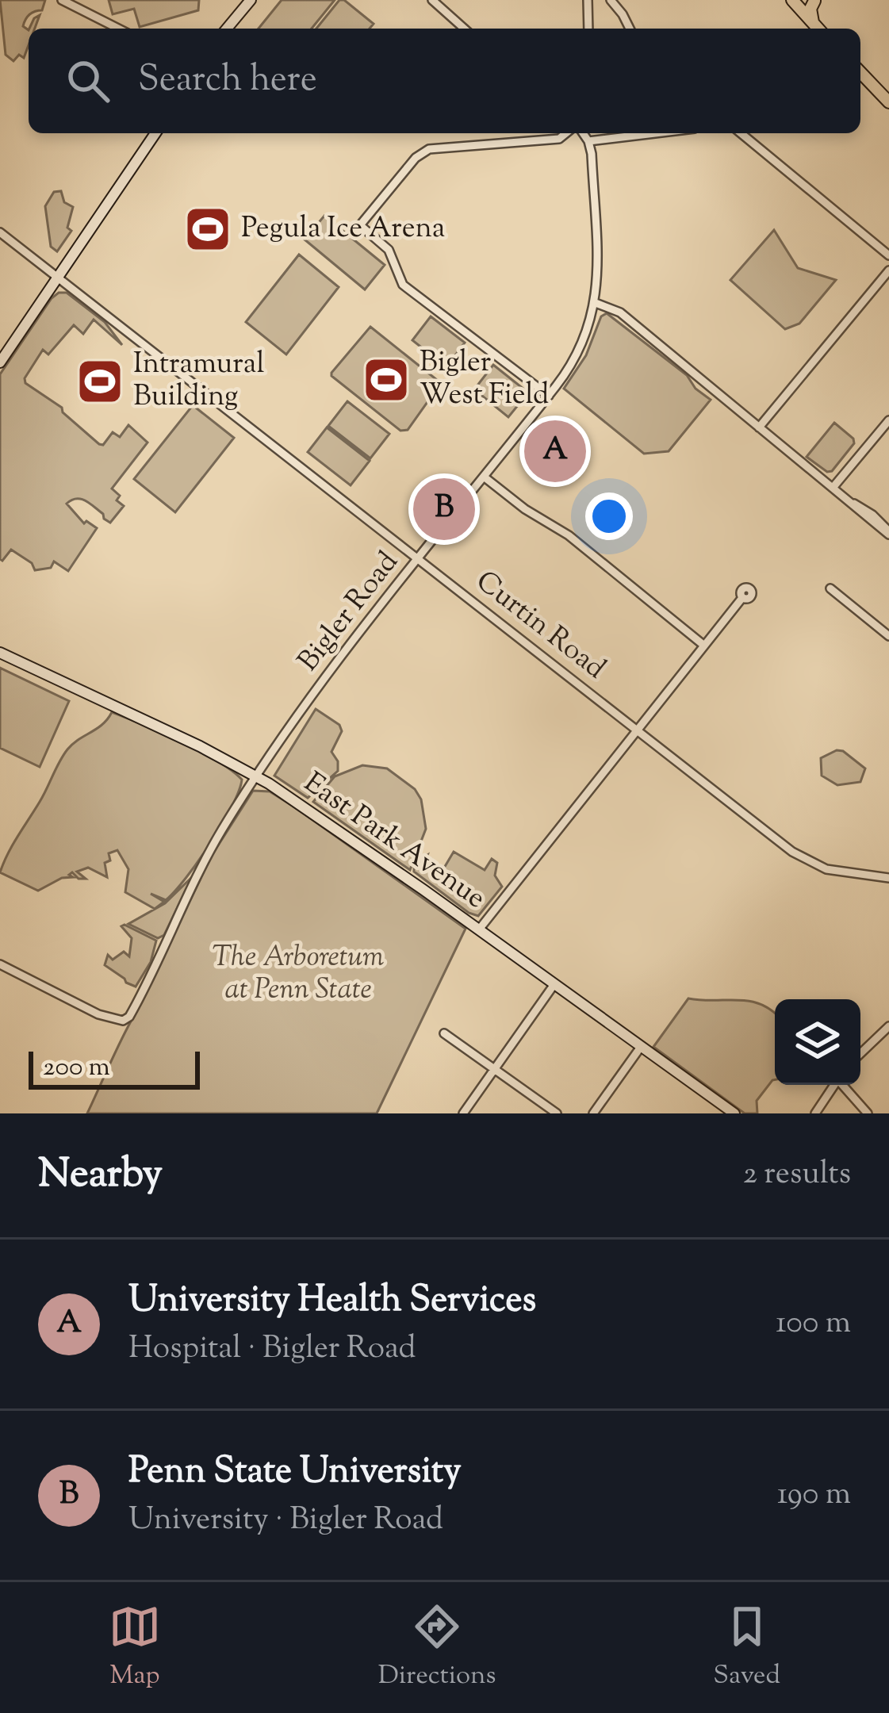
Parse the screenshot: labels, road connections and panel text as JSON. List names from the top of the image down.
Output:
{
  "streets": {
    "main road": ["East Park Avenue"],
    "street": ["Bigler Road", "Curtin Road"]
  },
  "crossings": [
    ["Bigler Road", "Curtin Road"],
    ["Bigler Road", "East Park Avenue"]
  ],
  "parks": ["The Arboretum at Penn State"],
  "places": {
    "sports": ["Pegula Ice Arena", "Bigler West Field", "Intramural Building"]
  },
  "scale_bar": "200 m",
  "page": {
    "search": "Search here",
    "pins": ["A", "B"],
    "scale": "200 m",
    "heading": ["Nearby", "2 results"],
    "list": [
      {
        "mark": "A",
        "name": "University Health Services",
        "note": "Hospital · Bigler Road",
        "value": "100 m"
      },
      {
        "mark": "B",
        "name": "Penn State University",
        "note": "University · Bigler Road",
        "value": "190 m"
      }
    ],
    "nav": ["Map", "Directions", "Saved"]
  }
}
